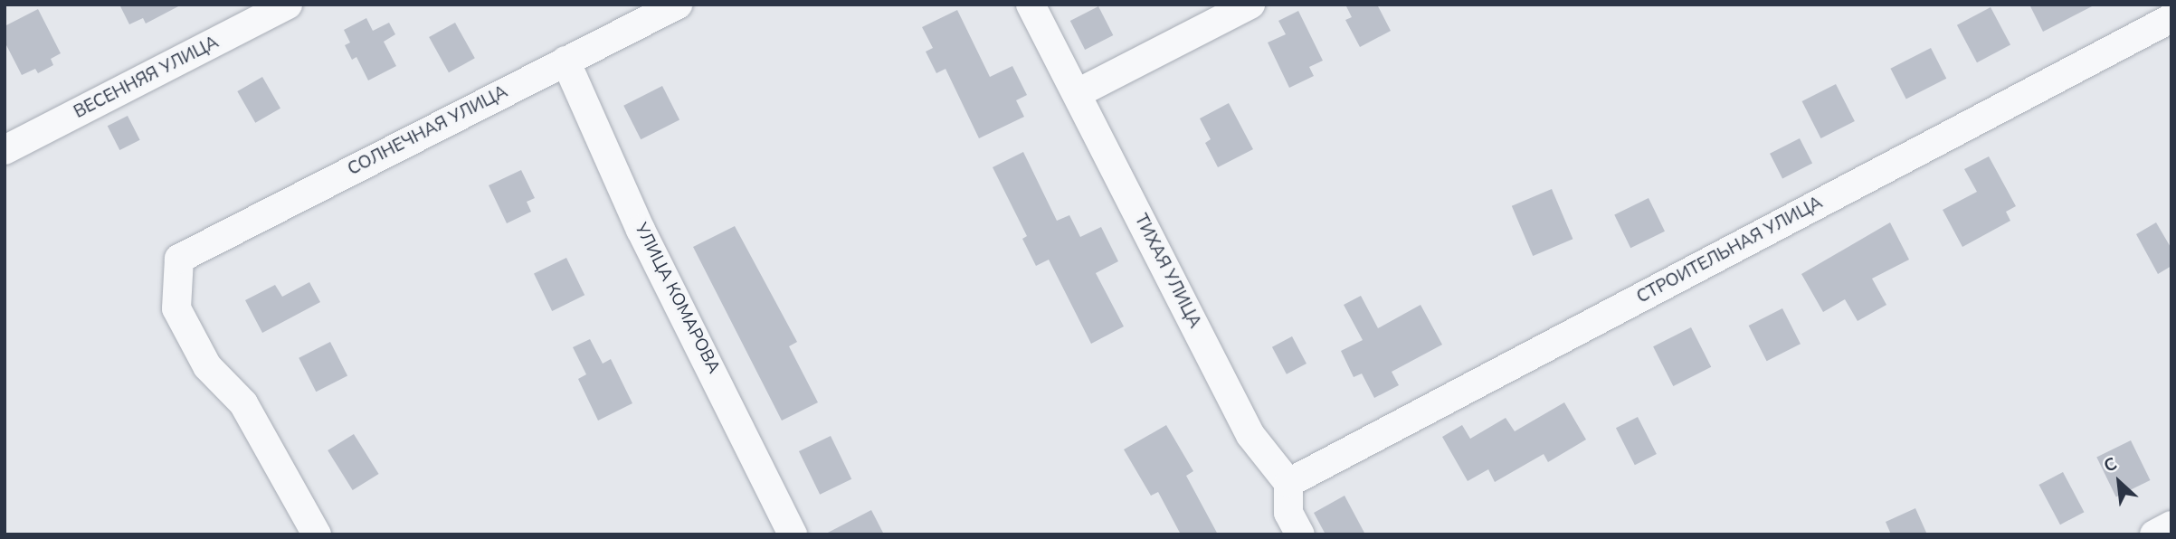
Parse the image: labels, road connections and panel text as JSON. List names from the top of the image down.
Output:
{
  "streets": {
    "street": [
      "ВЕСЕННЯЯ УЛИЦА",
      "СОЛНЕЧНАЯ УЛИЦА",
      "СТРОИТЕЛЬНАЯ УЛИЦА",
      "ТИХАЯ УЛИЦА",
      "УЛИЦА КОМАРОВА"
    ]
  },
  "crossings": [
    ["СОЛНЕЧНАЯ УЛИЦА", "УЛИЦА КОМАРОВА"],
    ["СТРОИТЕЛЬНАЯ УЛИЦА", "ТИХАЯ УЛИЦА"]
  ],
  "north": "top left"
}
